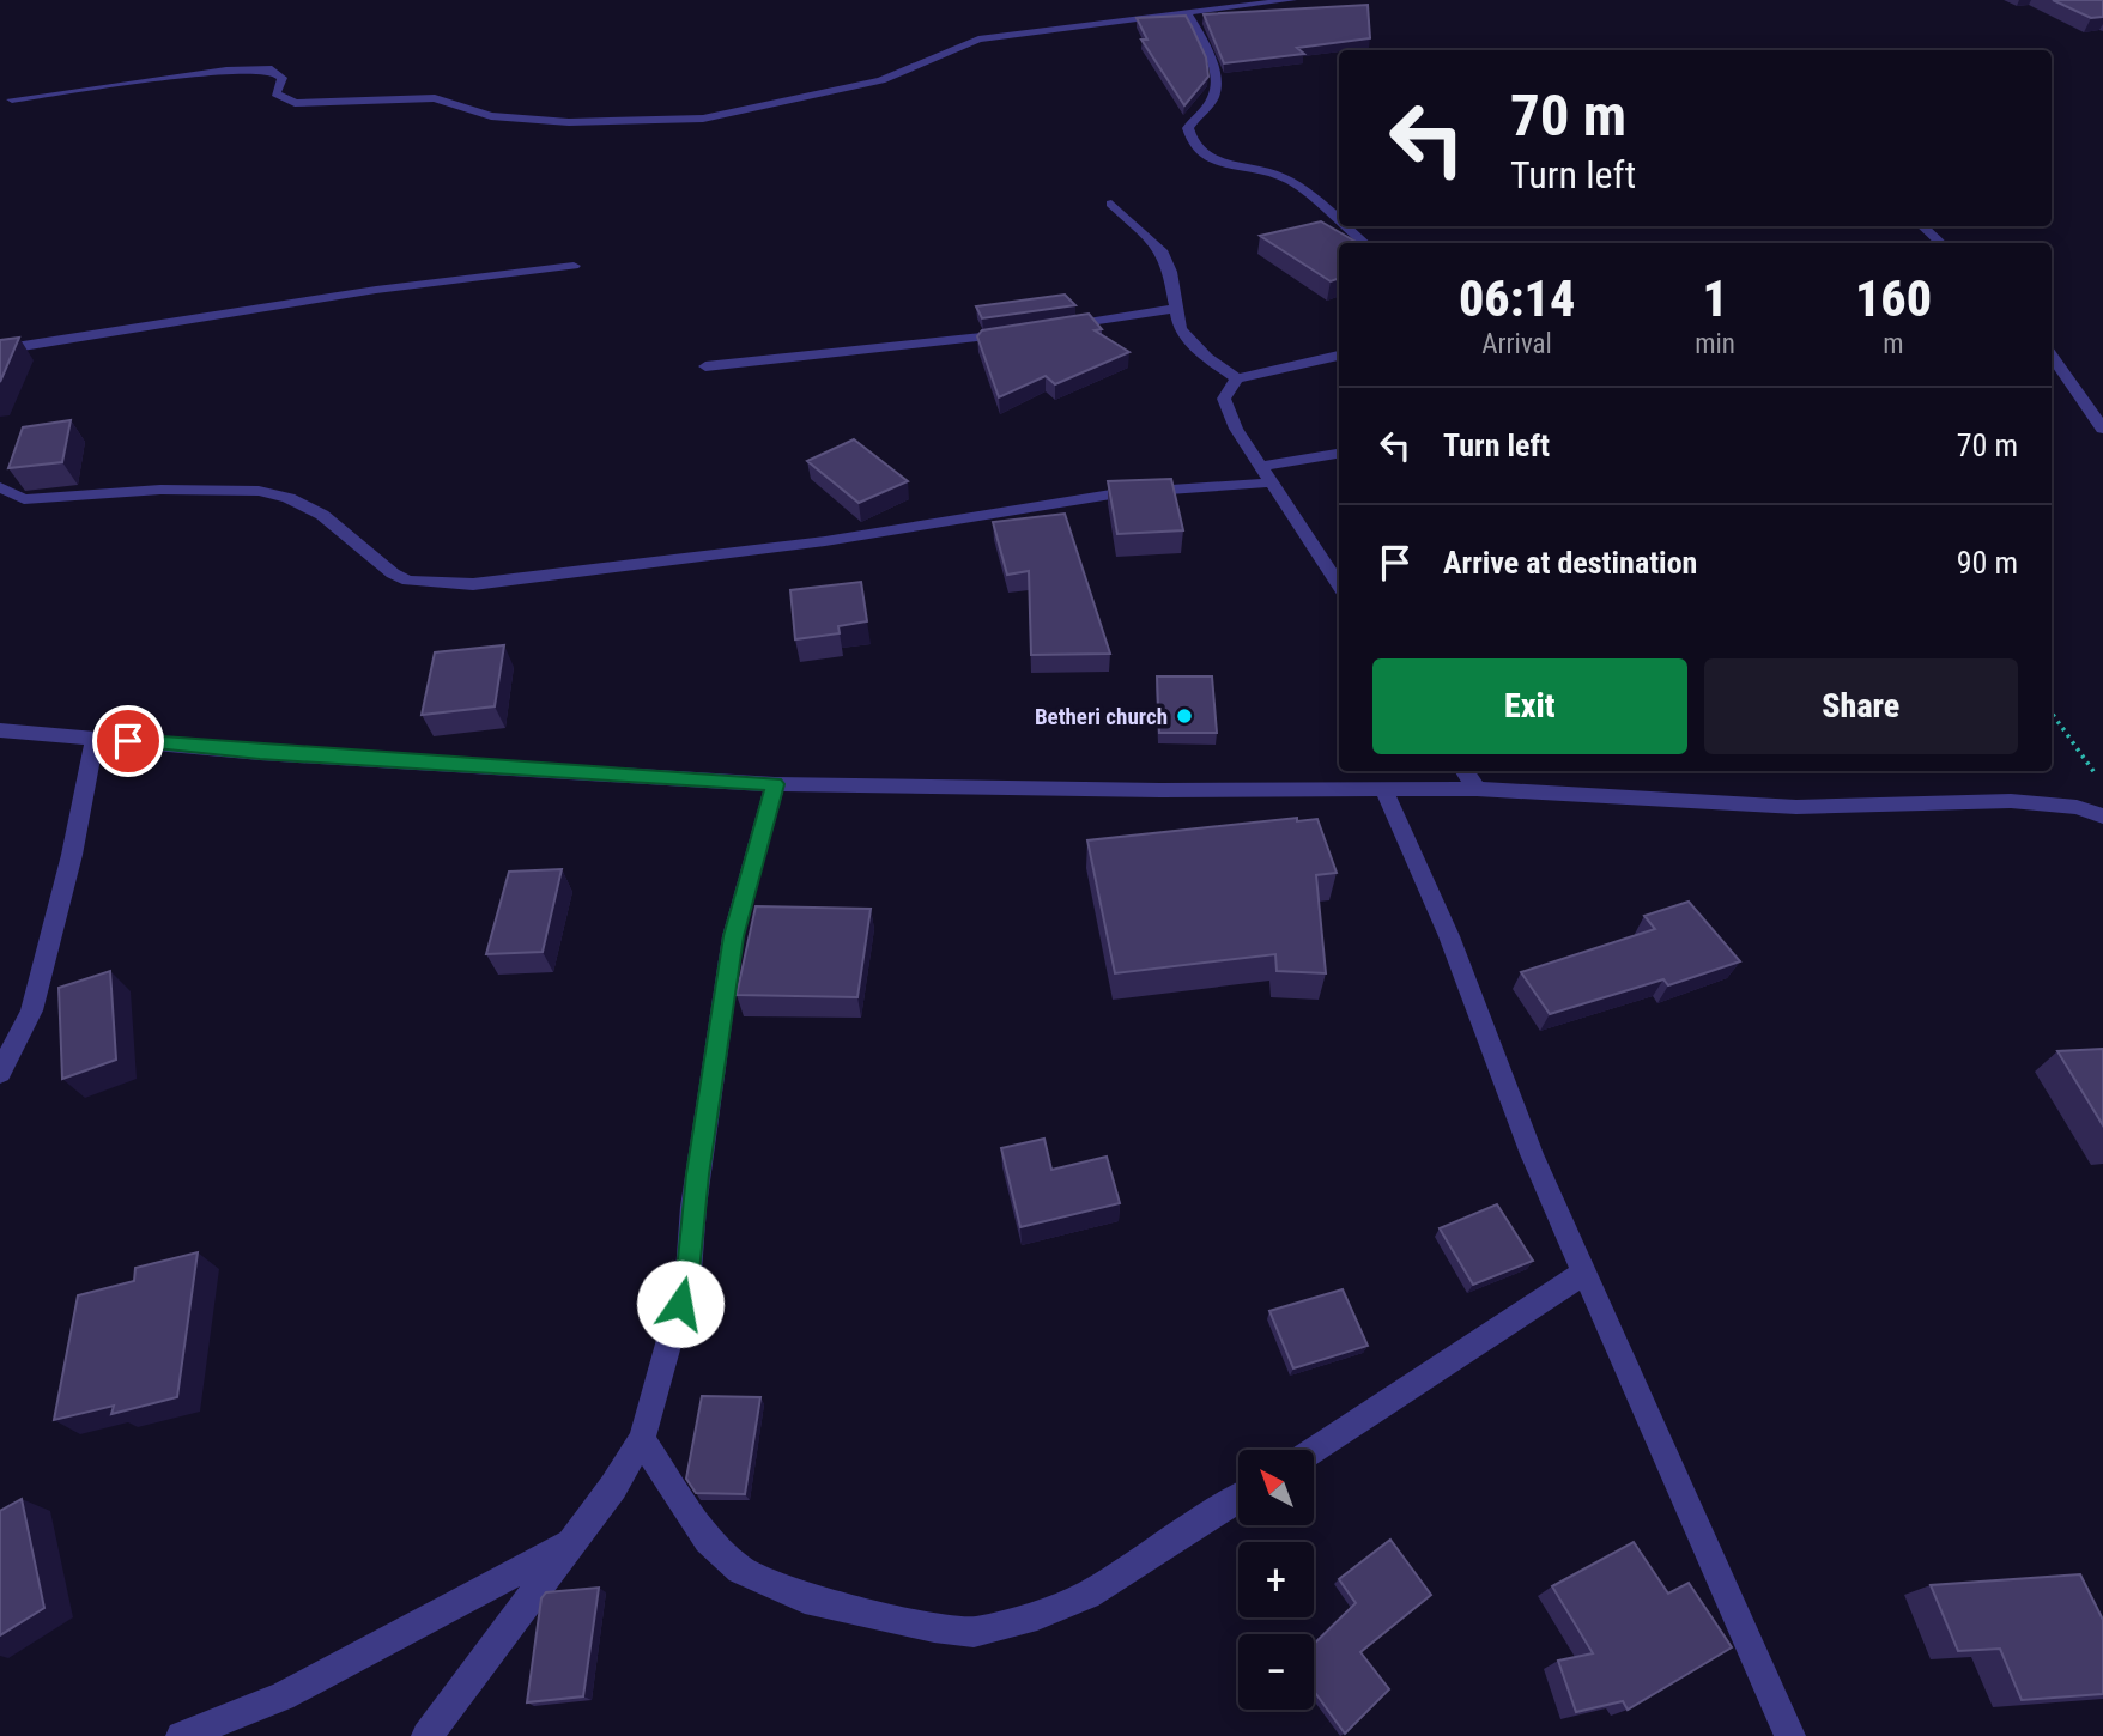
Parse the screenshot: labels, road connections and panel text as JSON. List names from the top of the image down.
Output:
{
  "places": ["Betheri church"],
  "north": "top left",
  "page": {
    "turn": ["70 m", "Turn left"],
    "eta": [
      "06:14",
      "Arrival",
      "1",
      "min",
      "160",
      "m"
    ],
    "list": [
      {
        "name": "Turn left",
        "value": "70 m"
      },
      {
        "name": "Arrive at destination",
        "value": "90 m"
      }
    ],
    "buttons": ["Exit", "Share"],
    "map_buttons": ["+", "−"]
  }
}
